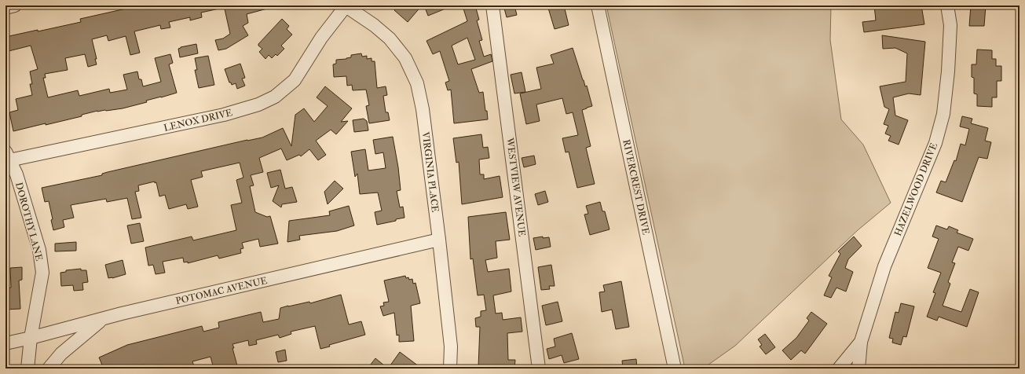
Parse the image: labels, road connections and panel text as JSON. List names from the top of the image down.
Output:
{
  "streets": {
    "street": [
      "LENOX DRIVE",
      "VIRGINIA PLACE",
      "WESTVIEW AVENUE",
      "RIVERCREST DRIVE",
      "HAZELWOOD DRIVE",
      "DOROTHY LANE",
      "POTOMAC AVENUE"
    ]
  },
  "crossings": [
    ["LENOX DRIVE", "VIRGINIA PLACE"],
    ["LENOX DRIVE", "DOROTHY LANE"],
    ["VIRGINIA PLACE", "POTOMAC AVENUE"],
    ["DOROTHY LANE", "POTOMAC AVENUE"]
  ]
}
